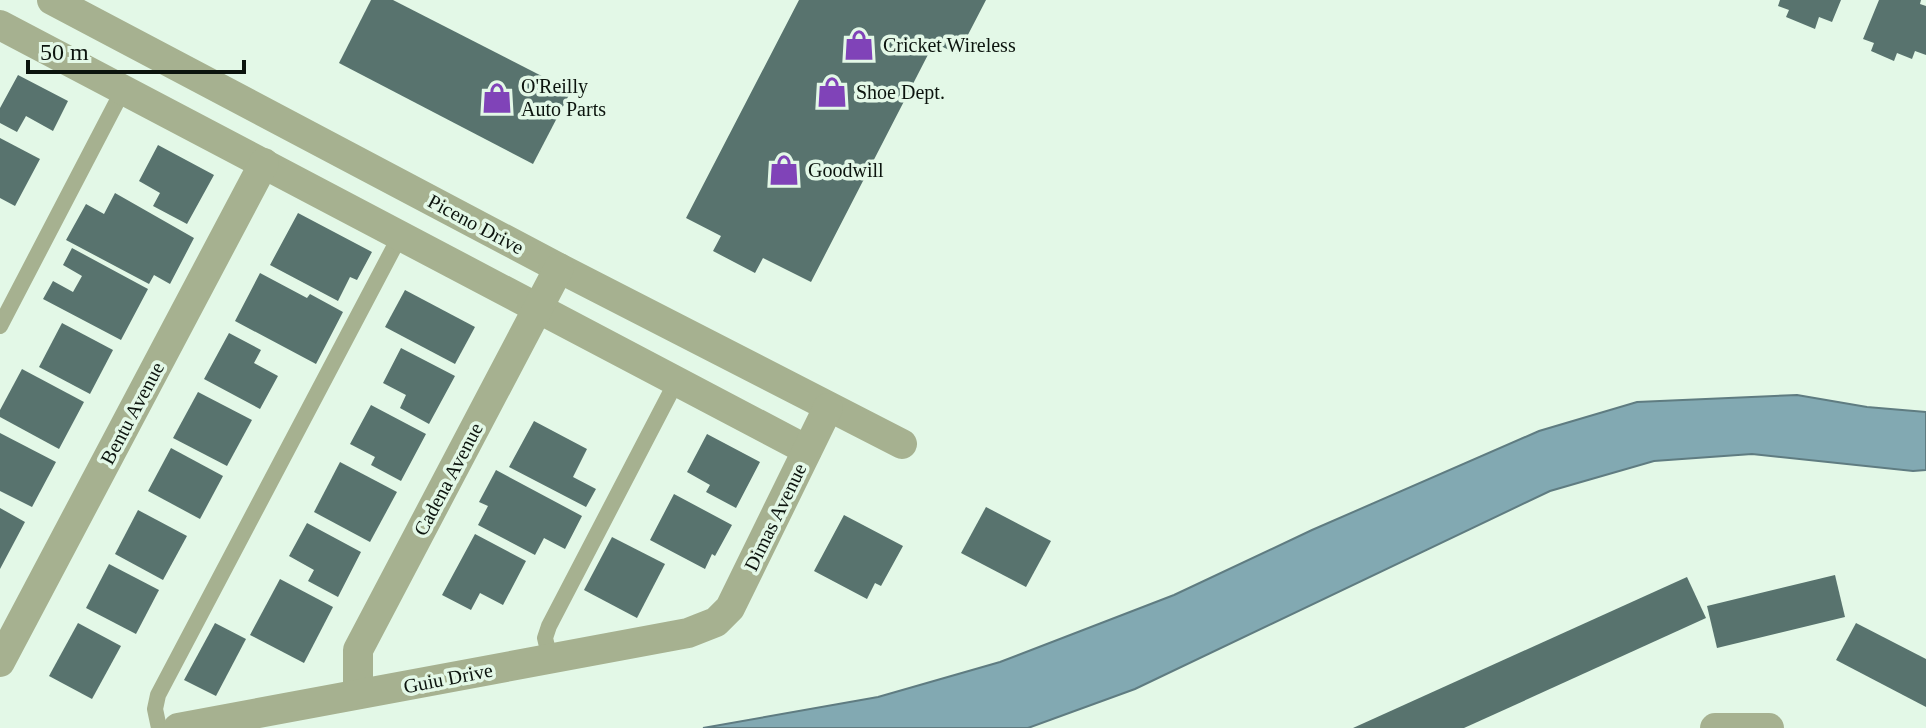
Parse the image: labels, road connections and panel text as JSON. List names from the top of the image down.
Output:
{
  "streets": {
    "street": [
      "Piceno Drive",
      "Bentu Avenue",
      "Cadena Avenue",
      "Dimas Avenue",
      "Guiu Drive"
    ]
  },
  "crossings": [
    ["Piceno Drive", "Cadena Avenue"],
    ["Piceno Drive", "Dimas Avenue"],
    ["Cadena Avenue", "Guiu Drive"],
    ["Dimas Avenue", "Guiu Drive"]
  ],
  "places": {
    "shop": [
      "Cricket Wireless",
      "Shoe Dept.",
      "O'Reilly Auto Parts",
      "Goodwill"
    ]
  },
  "scale_bar": "50 m"
}
